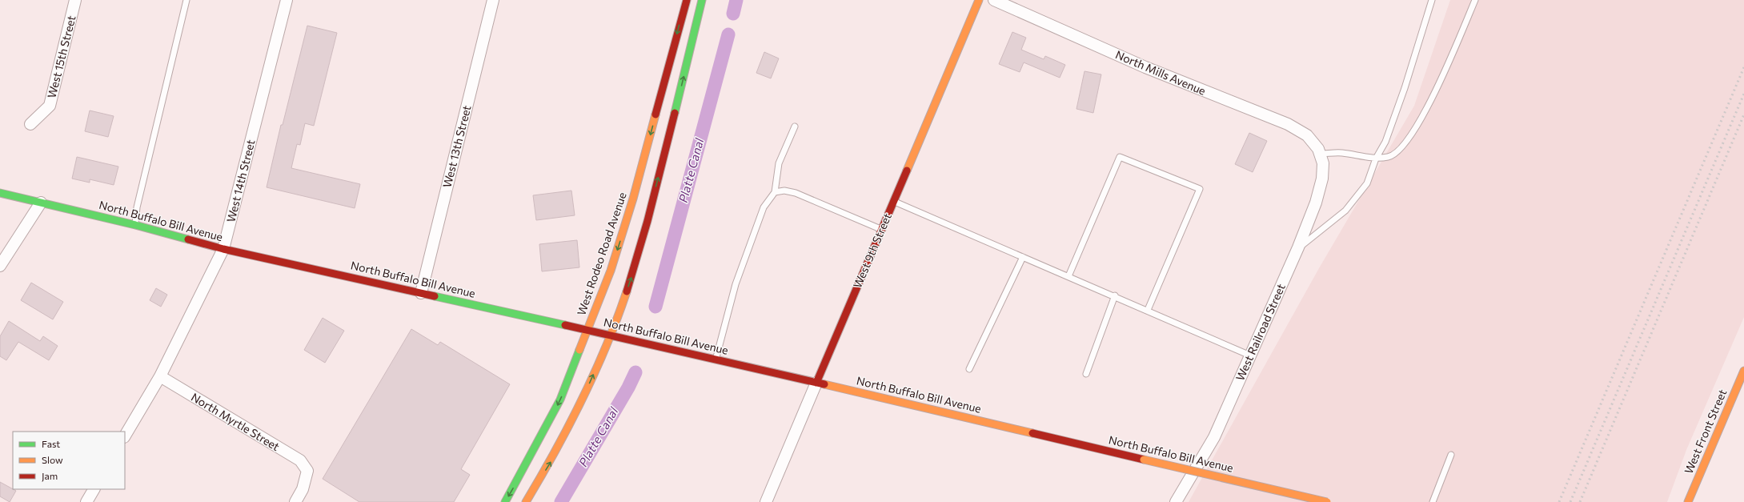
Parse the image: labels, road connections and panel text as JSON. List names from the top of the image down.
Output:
{
  "streets": {
    "main road": [
      "North Buffalo Bill Avenue",
      "West 9th Street",
      "West Rodeo Road Avenue",
      "West Front Street"
    ],
    "street": [
      "West 15th Street",
      "North Mills Avenue",
      "West 13th Street",
      "West 14th Street",
      "West Railroad Street",
      "North Myrtle Street"
    ]
  },
  "crossings": [
    ["North Mills Avenue", "West Railroad Street"],
    ["West 13th Street", "North Buffalo Bill Avenue"],
    ["West 14th Street", "North Buffalo Bill Avenue"],
    ["West 14th Street", "North Myrtle Street"],
    ["North Buffalo Bill Avenue", "West 9th Street"],
    ["North Buffalo Bill Avenue", "West Rodeo Road Avenue"]
  ],
  "water": ["Platte Canal"],
  "legend": ["Fast", "Slow", "Jam"]
}
